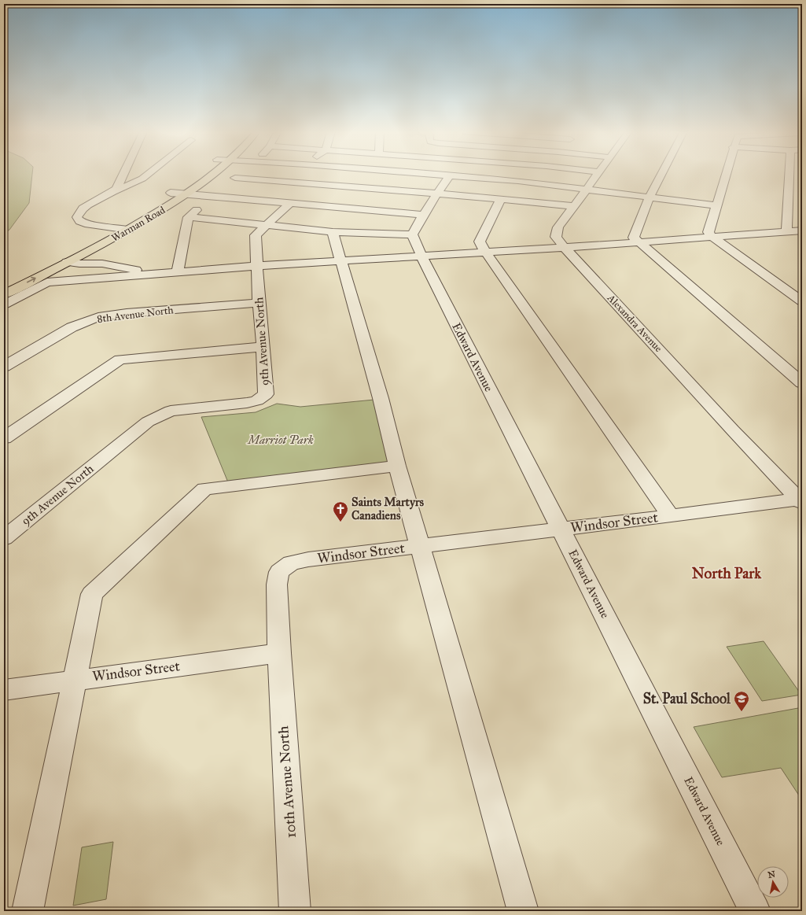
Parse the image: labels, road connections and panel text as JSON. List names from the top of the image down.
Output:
{
  "streets": {
    "main road": ["Warman Road"],
    "street": [
      "8th Avenue North",
      "Alexandra Avenue",
      "9th Avenue North",
      "Edward Avenue",
      "Windsor Street",
      "10th Avenue North"
    ]
  },
  "crossings": [
    ["8th Avenue North", "9th Avenue North"],
    ["Alexandra Avenue", "Windsor Street"],
    ["Edward Avenue", "Windsor Street"],
    ["Windsor Street", "10th Avenue North"]
  ],
  "districts": ["North Park"],
  "parks": ["Marriot Park"],
  "places": {
    "church": ["Saints Martyrs Canadiens"],
    "school or university": ["St. Paul School"]
  },
  "north": "top"
}
